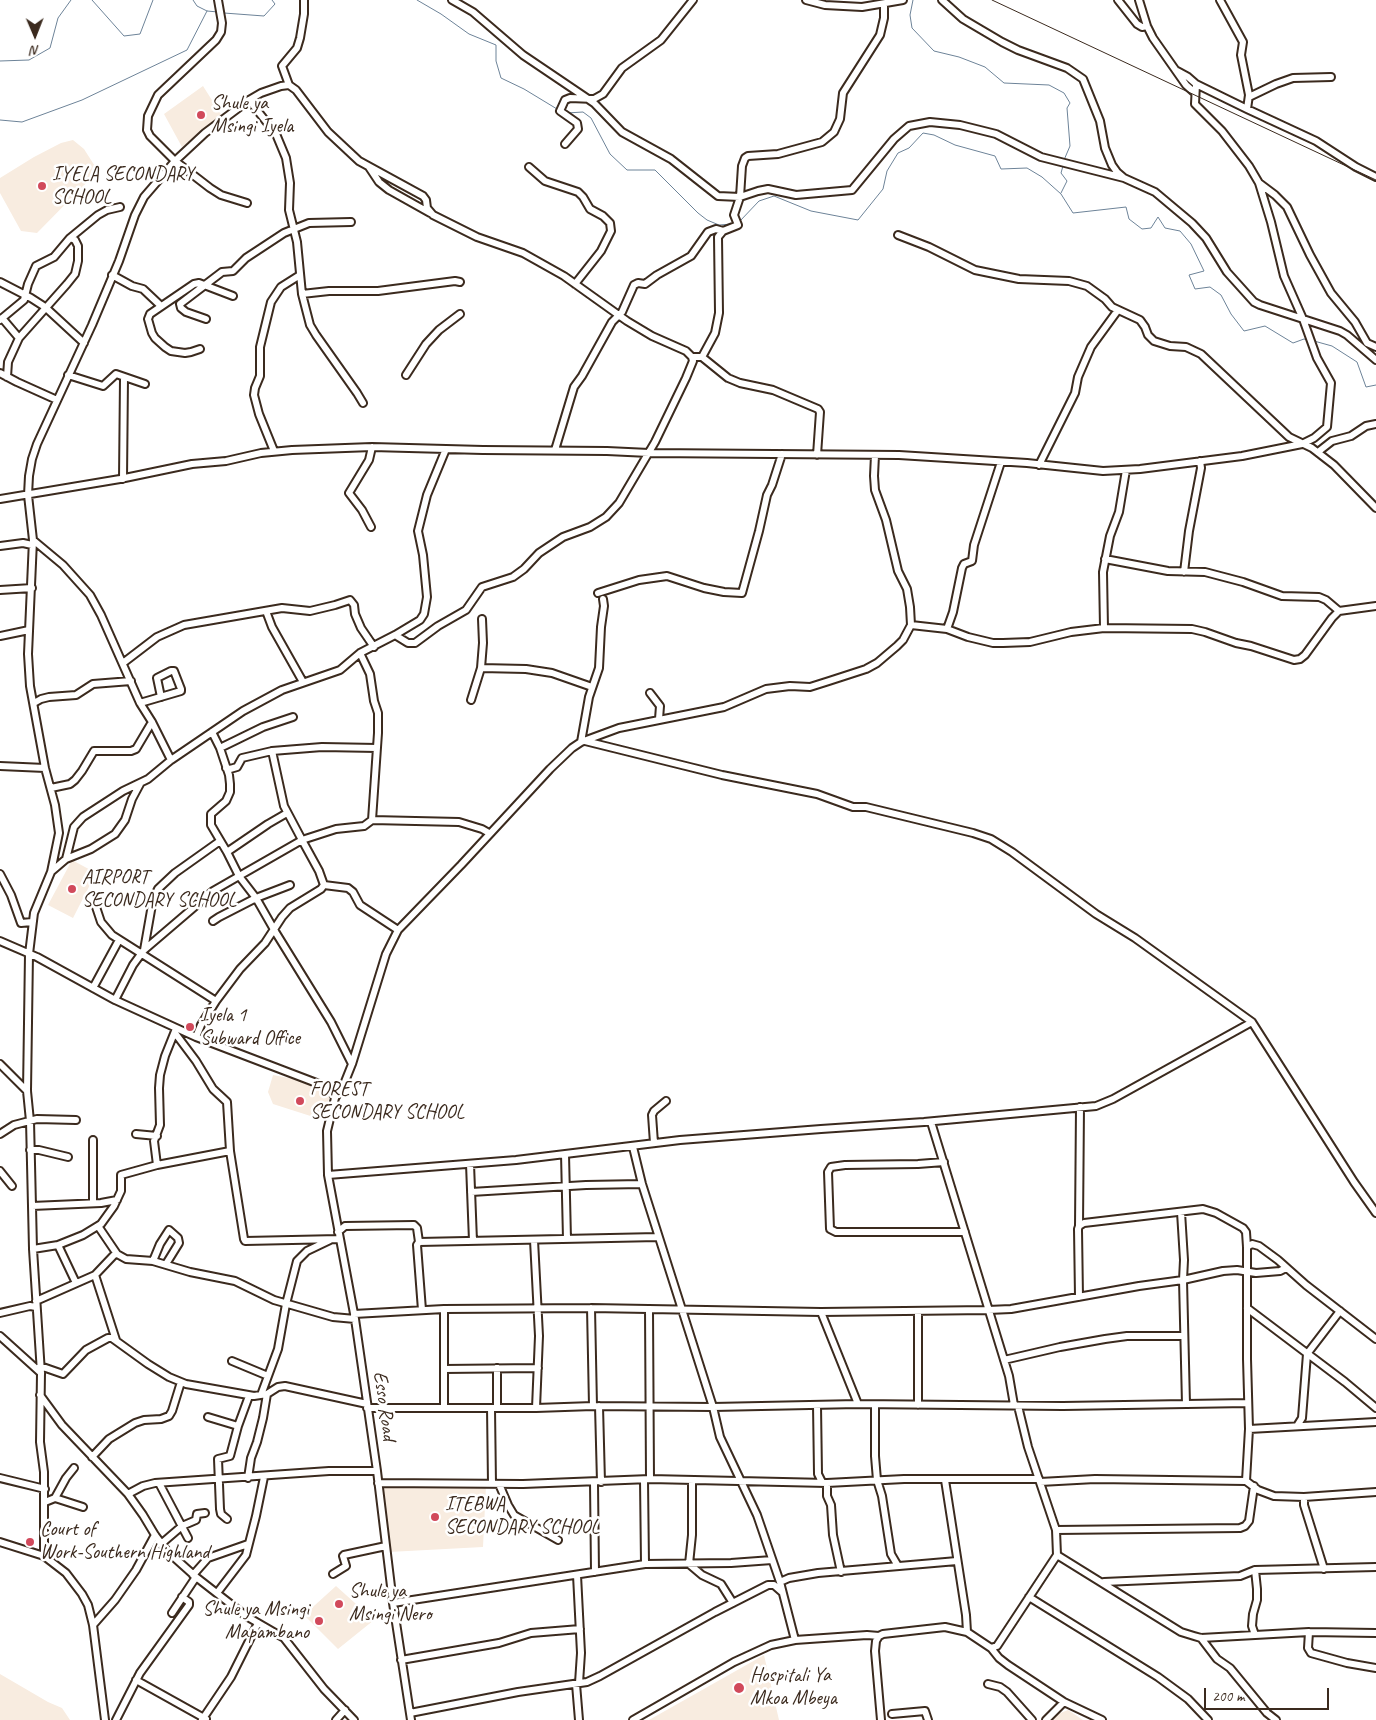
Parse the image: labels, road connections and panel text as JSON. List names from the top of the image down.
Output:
{
  "streets": {
    "street": ["Esso Road"]
  },
  "places": [
    "Shule ya Msingi Iyela",
    "IYELA SECONDARY SCHOOL",
    "AIRPORT SECONDARY SCHOOL",
    "Iyela 1 Subward Office",
    "FOREST SECONDARY SCHOOL",
    "ITEBWA SECONDARY SCHOOL",
    "Court of Work-Southern Highland",
    "Shule ya Msingi Nero",
    "Shule ya Msingi Mapambano",
    "Hospitali Ya Mkoa Mbeya"
  ],
  "scale_bar": "200 m",
  "north": "bottom"
}
